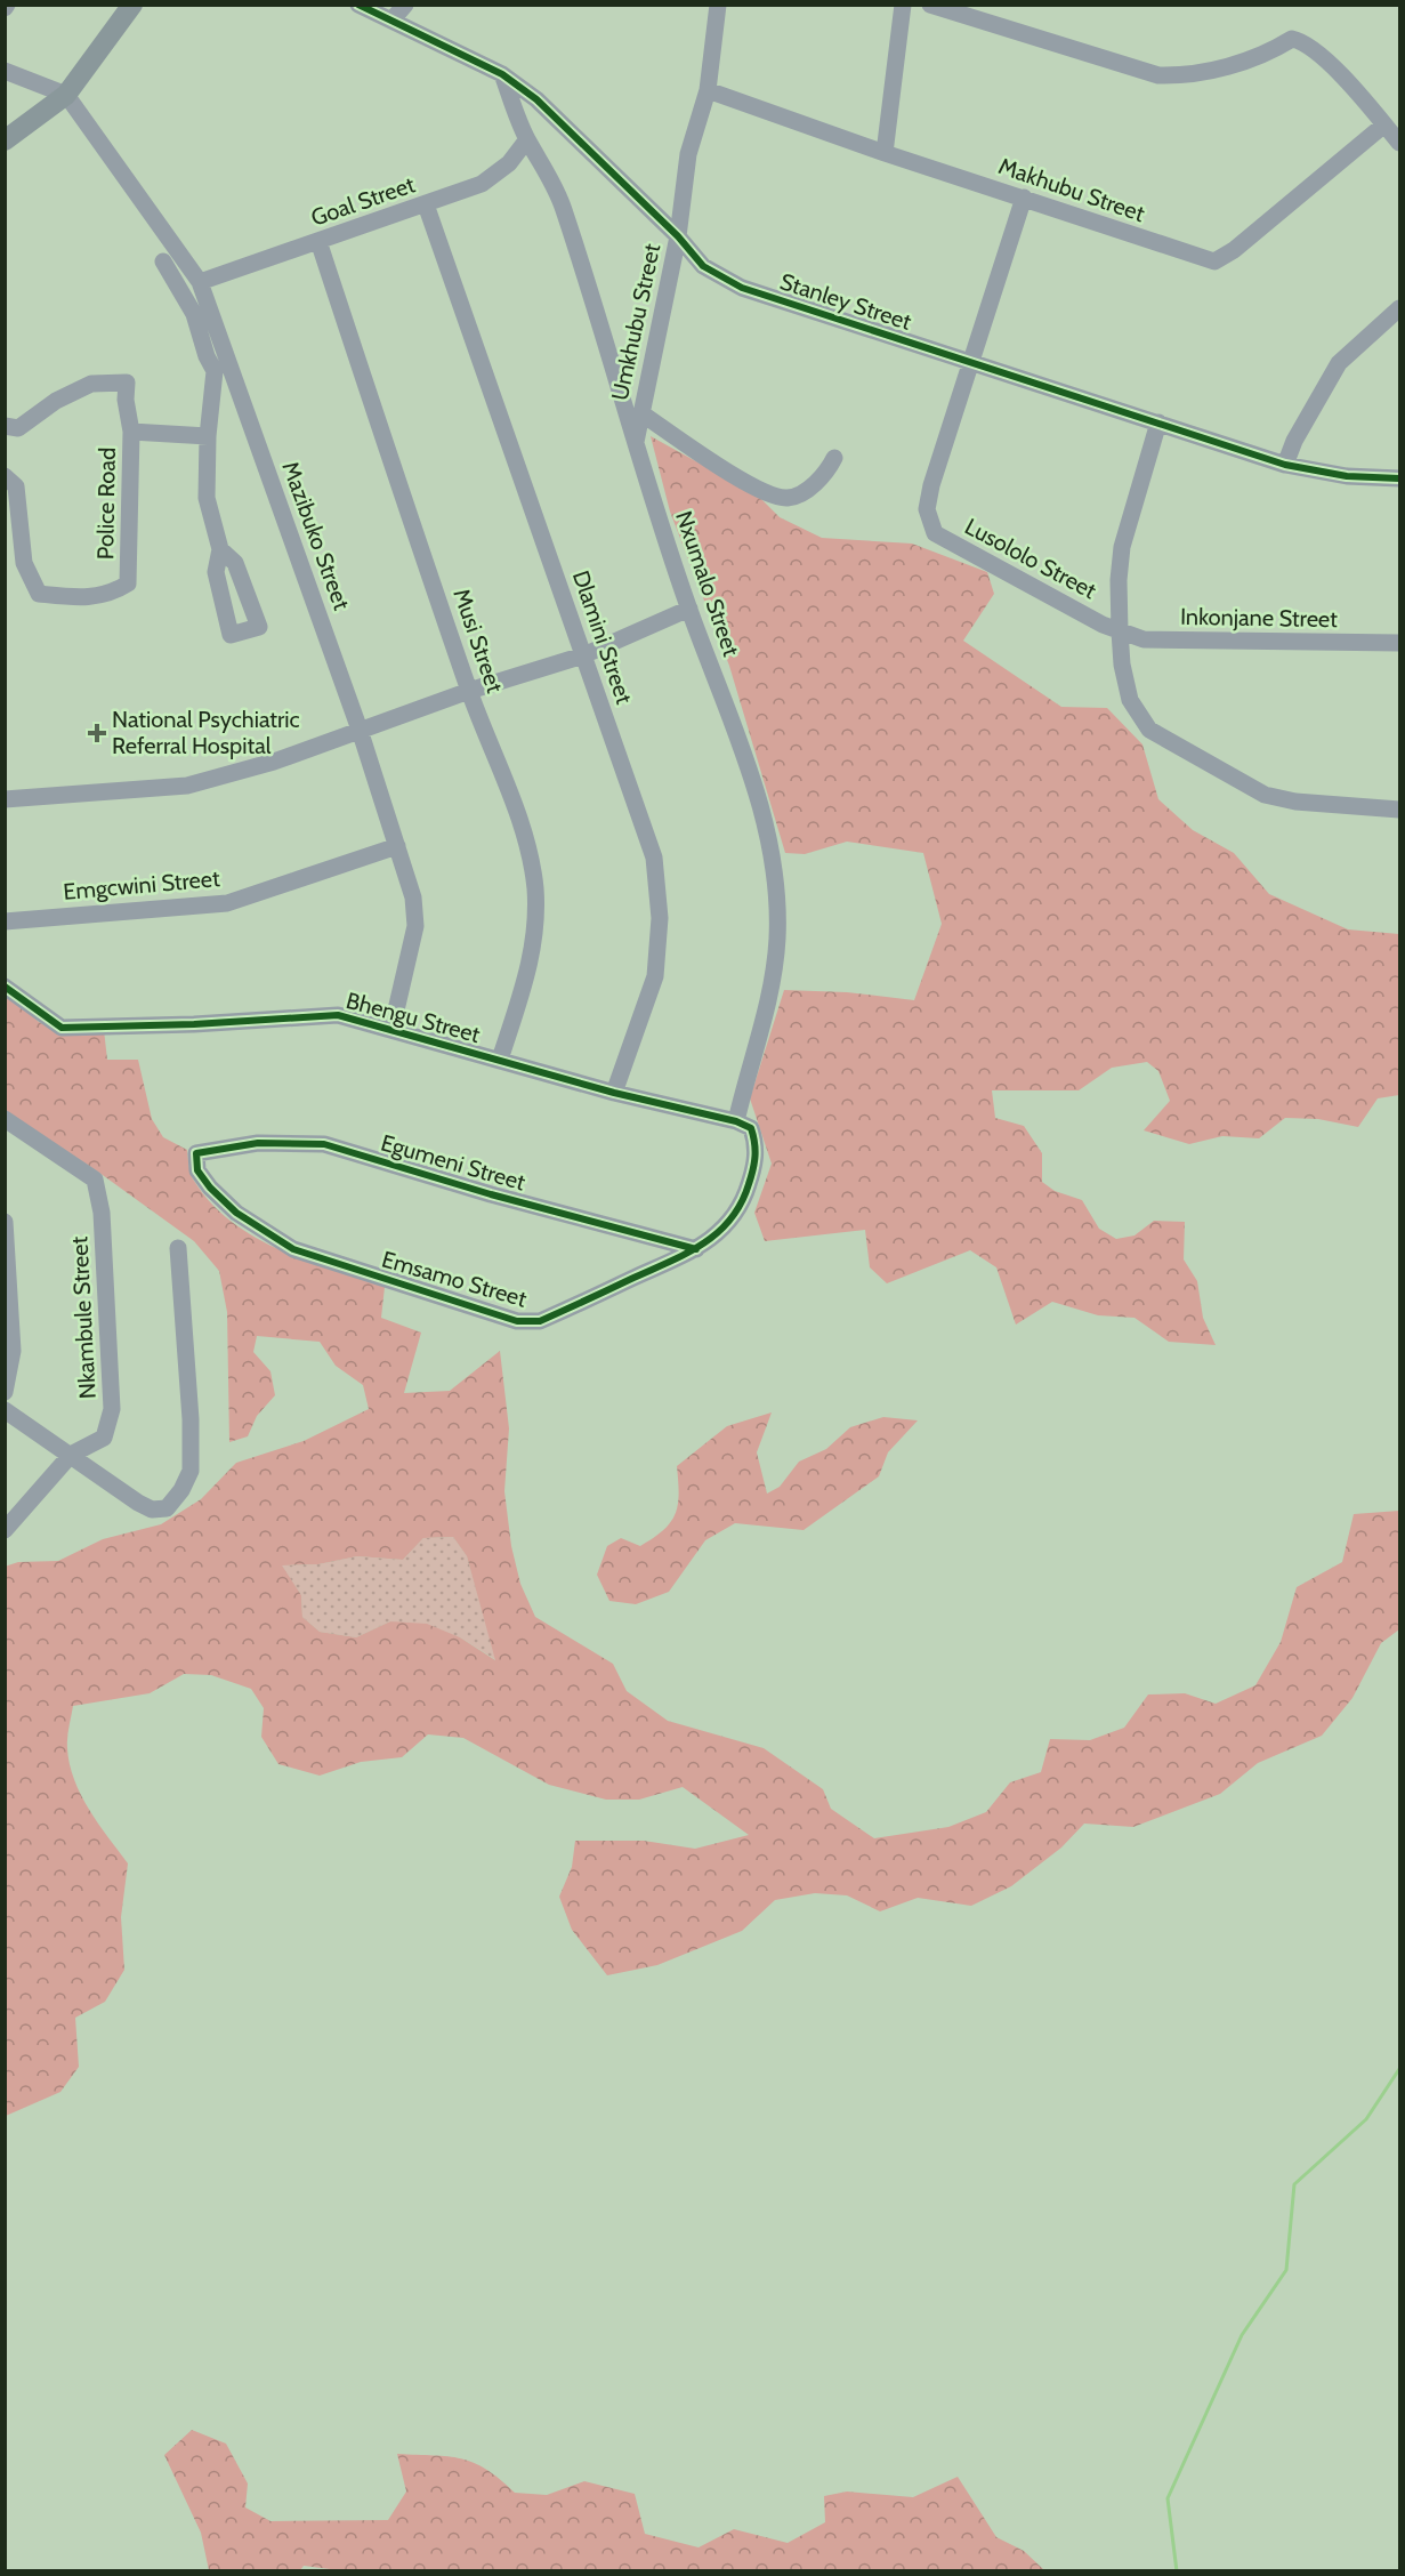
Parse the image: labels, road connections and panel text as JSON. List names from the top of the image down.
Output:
{
  "streets": {
    "street": [
      "Makhubu Street",
      "Goal Street",
      "Stanley Street",
      "Umkhubu Street",
      "Police Road",
      "Mazibuko Street",
      "Lusololo Street",
      "Nxumalo Street",
      "Inkonjane Street",
      "Dlamini Street",
      "Musi Street",
      "Emgcwini Street",
      "Bhengu Street",
      "Egumeni Street",
      "Emsamo Street",
      "Nkambule Street"
    ]
  },
  "crossings": [
    ["Makhubu Street", "Umkhubu Street"],
    ["Makhubu Street", "Lusololo Street"],
    ["Goal Street", "Mazibuko Street"],
    ["Goal Street", "Nxumalo Street"],
    ["Goal Street", "Dlamini Street"],
    ["Goal Street", "Musi Street"],
    ["Stanley Street", "Umkhubu Street"],
    ["Stanley Street", "Lusololo Street"],
    ["Stanley Street", "Nxumalo Street"],
    ["Umkhubu Street", "Nxumalo Street"],
    ["Mazibuko Street", "Emgcwini Street"],
    ["Mazibuko Street", "Bhengu Street"],
    ["Lusololo Street", "Inkonjane Street"],
    ["Nxumalo Street", "Bhengu Street"],
    ["Nxumalo Street", "Emsamo Street"],
    ["Dlamini Street", "Bhengu Street"],
    ["Musi Street", "Bhengu Street"],
    ["Bhengu Street", "Emsamo Street"],
    ["Egumeni Street", "Emsamo Street"]
  ],
  "places": {
    "health": ["National Psychiatric Referral Hospital"]
  }
}
